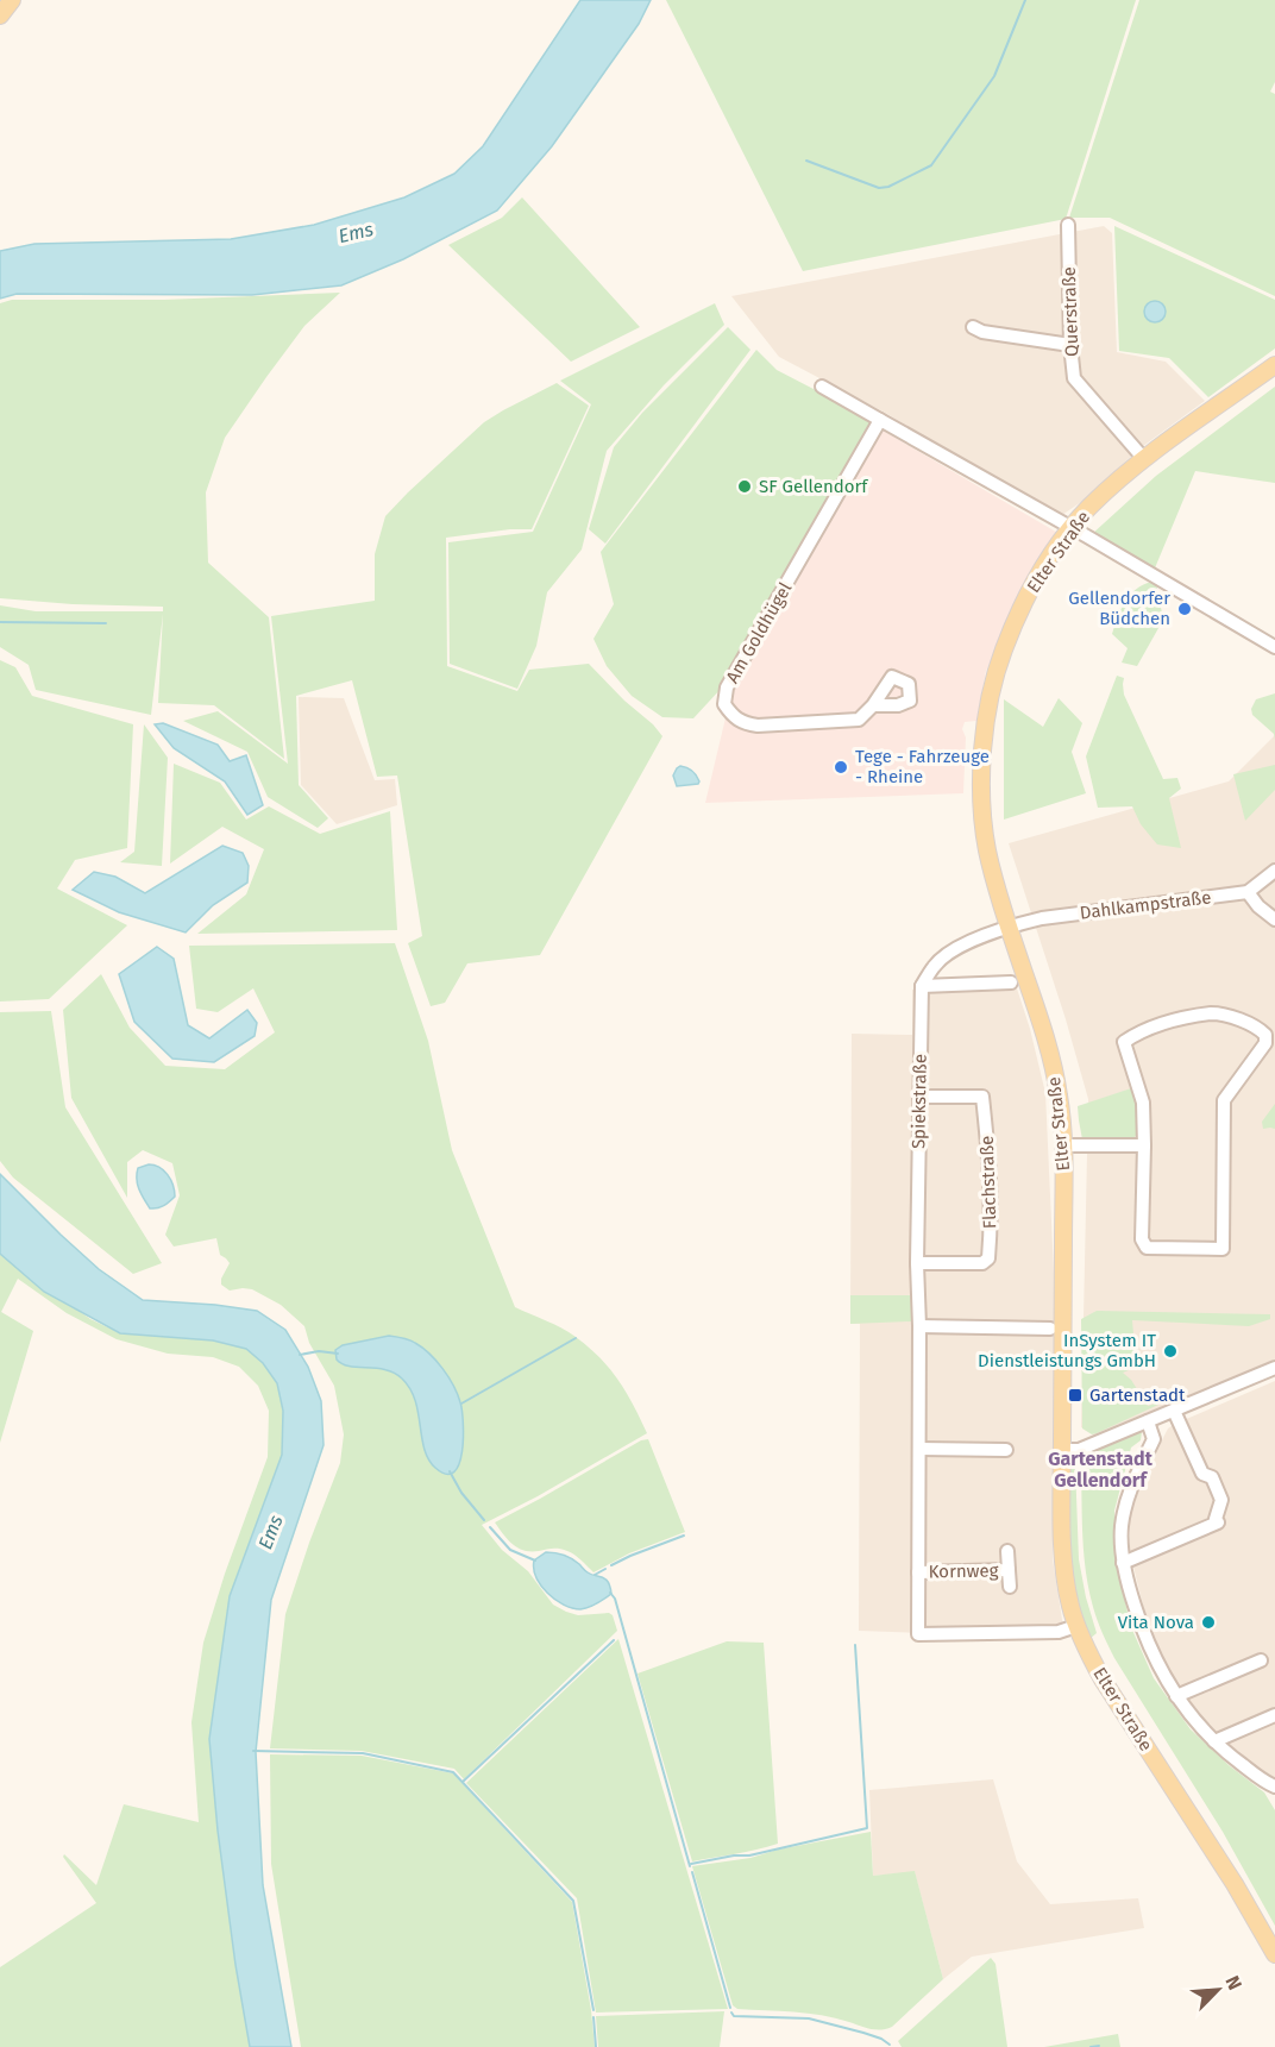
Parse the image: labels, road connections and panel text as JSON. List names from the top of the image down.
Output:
{
  "streets": {
    "main road": ["Elter Straße"],
    "street": [
      "Querstraße",
      "Am Goldhügel",
      "Dahlkampstraße",
      "Spiekstraße",
      "Flachstraße",
      "Kornweg"
    ]
  },
  "crossings": [
    ["Querstraße", "Elter Straße"],
    ["Elter Straße", "Dahlkampstraße"],
    ["Elter Straße", "Spiekstraße"],
    ["Spiekstraße", "Flachstraße"],
    ["Spiekstraße", "Kornweg"]
  ],
  "districts": ["Gartenstadt Gellendorf"],
  "water": ["Ems"],
  "places": {
    "other": [
      "SF Gellendorf",
      "Gellendorfer Büdchen",
      "Tege - Fahrzeuge - Rheine",
      "InSystem IT Dienstleistungs GmbH",
      "Vita Nova"
    ],
    "transit": ["Gartenstadt"]
  },
  "north": "top right"
}
